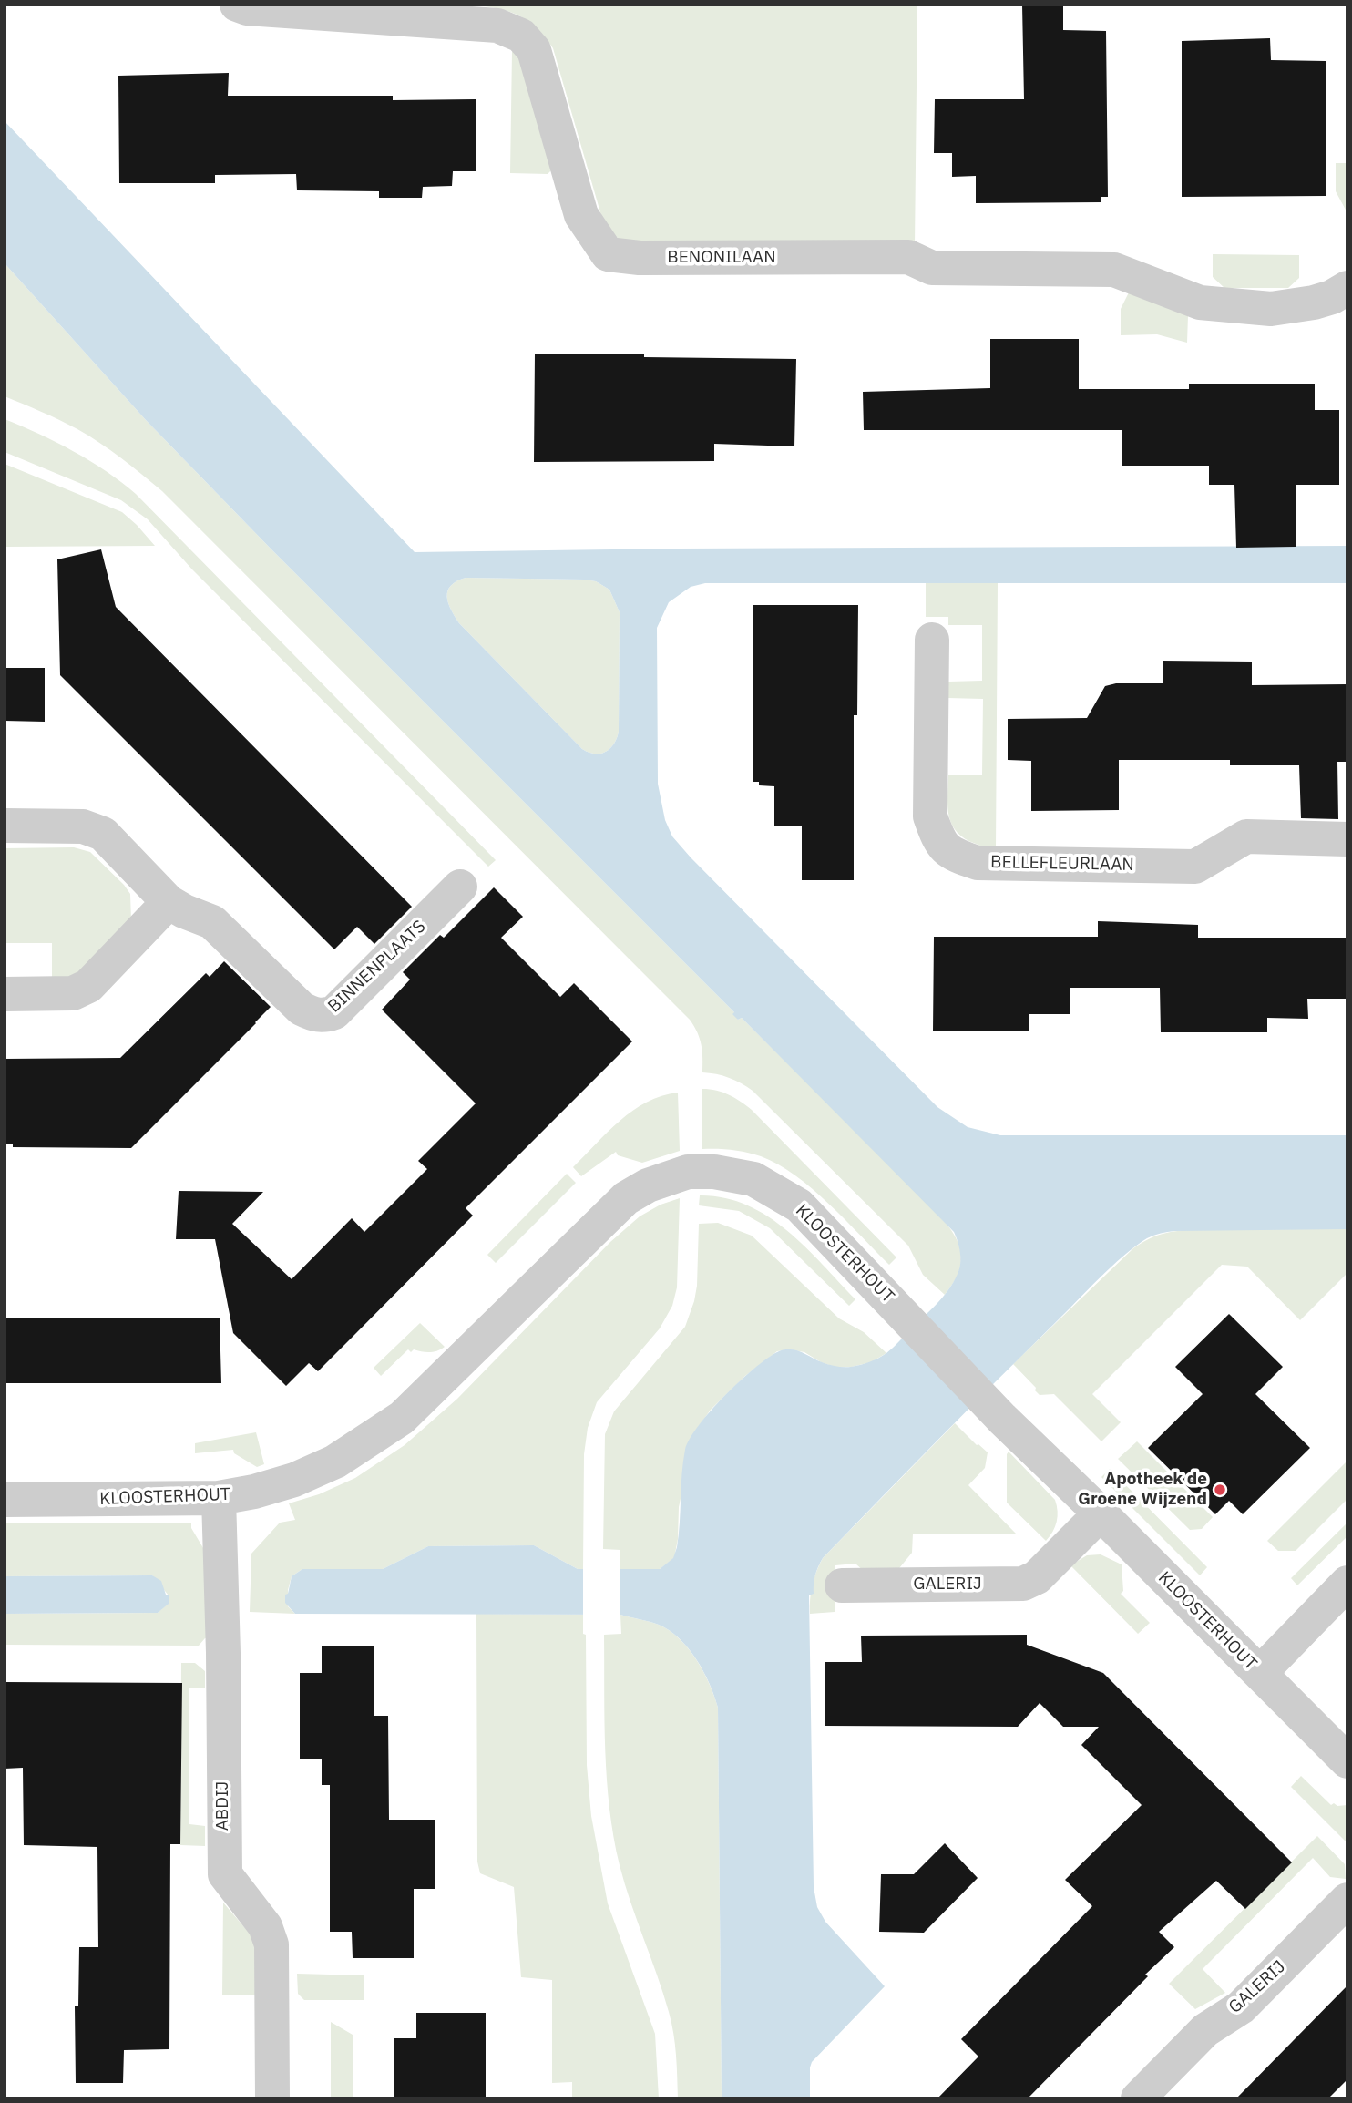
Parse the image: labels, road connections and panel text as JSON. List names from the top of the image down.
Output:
{
  "streets": {
    "street": [
      "BENONILAAN",
      "BELLEFLEURLAAN",
      "BINNENPLAATS",
      "KLOOSTERHOUT",
      "GALERIJ",
      "ABDIJ"
    ]
  },
  "crossings": [
    ["KLOOSTERHOUT", "GALERIJ"],
    ["KLOOSTERHOUT", "ABDIJ"]
  ],
  "places": ["Apotheek de Groene Wijzend"]
}
